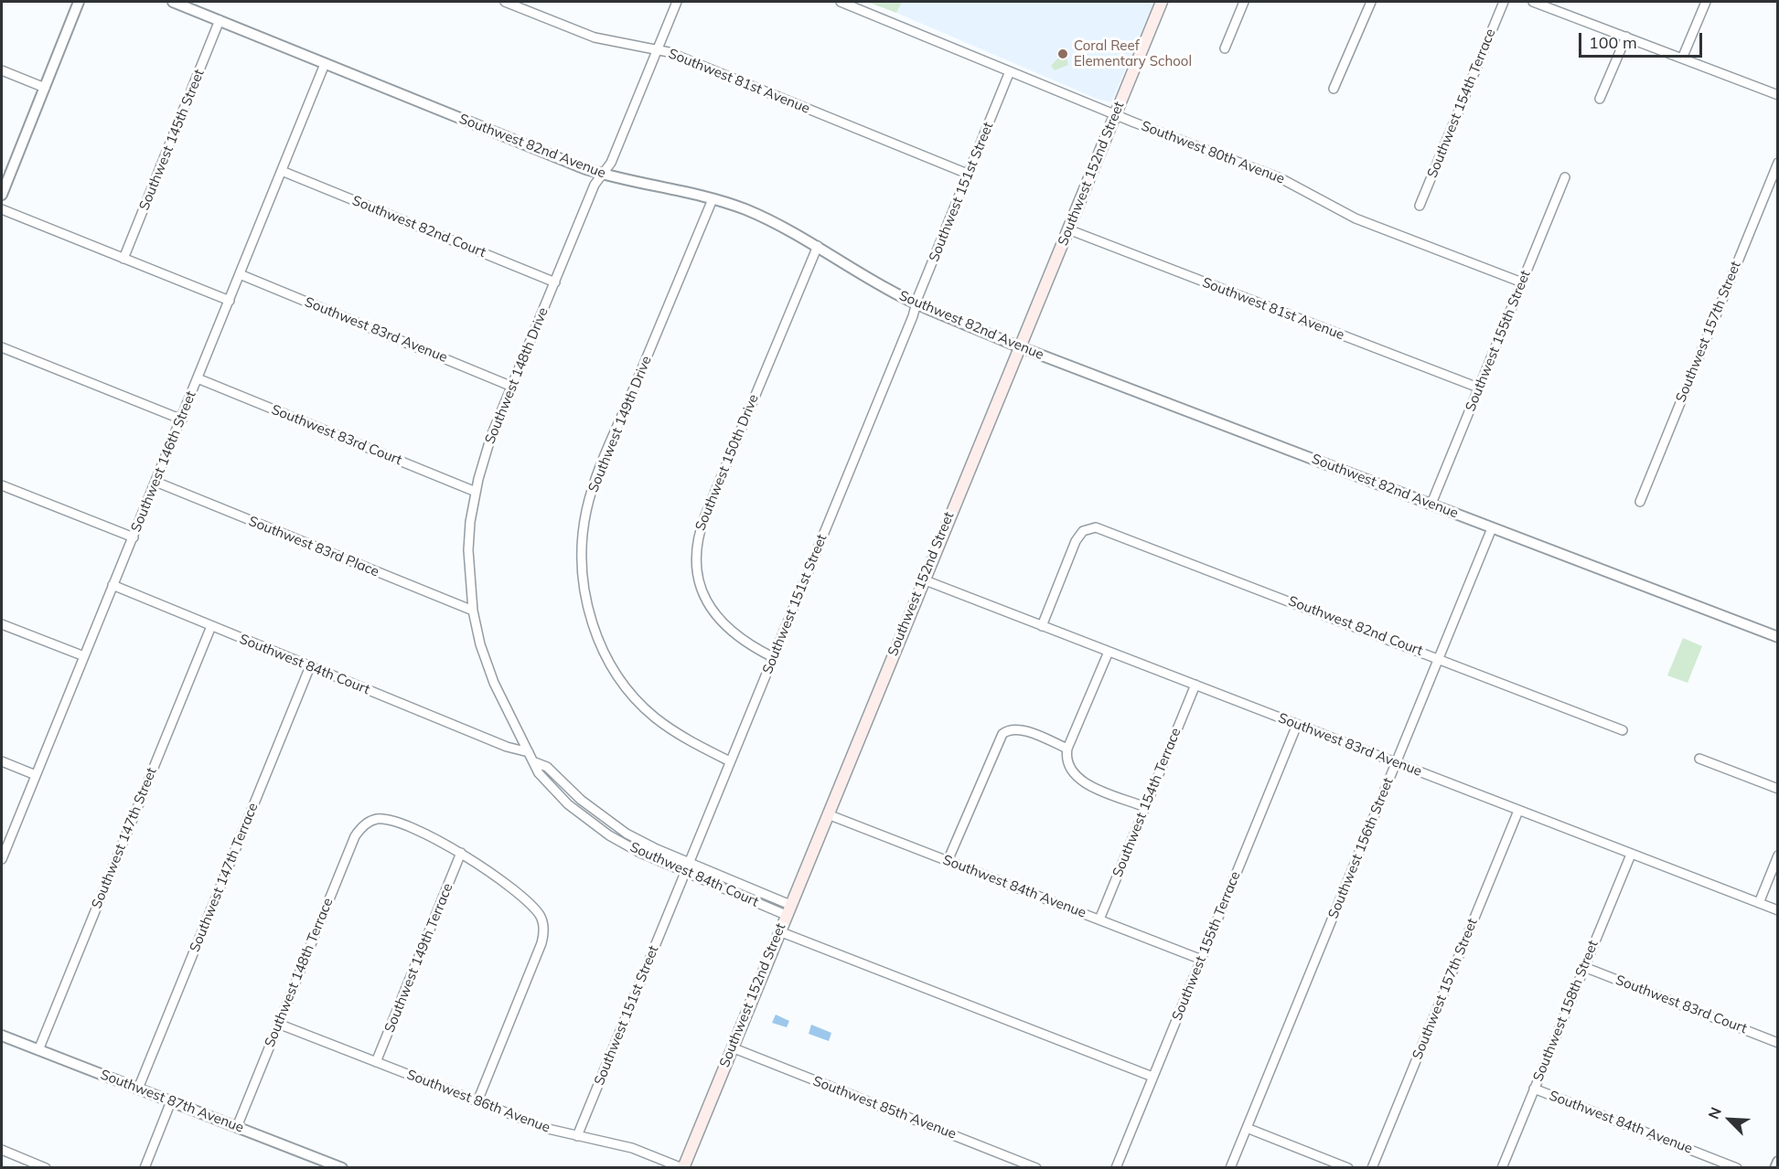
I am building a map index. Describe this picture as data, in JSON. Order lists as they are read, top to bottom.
{
  "streets": {
    "main road": ["Southwest 152nd Street"],
    "street": [
      "Southwest 81st Avenue",
      "Southwest 154th Terrace",
      "Southwest 145th Street",
      "Southwest 82nd Avenue",
      "Southwest 80th Avenue",
      "Southwest 151st Street",
      "Southwest 82nd Court",
      "Southwest 83rd Avenue",
      "Southwest 157th Street",
      "Southwest 155th Street",
      "Southwest 148th Drive",
      "Southwest 149th Drive",
      "Southwest 83rd Court",
      "Southwest 146th Street",
      "Southwest 150th Drive",
      "Southwest 83rd Place",
      "Southwest 84th Court",
      "Southwest 147th Street",
      "Southwest 156th Street",
      "Southwest 147th Terrace",
      "Southwest 84th Avenue",
      "Southwest 155th Terrace",
      "Southwest 149th Terrace",
      "Southwest 148th Terrace",
      "Southwest 158th Street",
      "Southwest 87th Avenue",
      "Southwest 86th Avenue",
      "Southwest 85th Avenue"
    ]
  },
  "crossings": [
    ["Southwest 81st Avenue", "Southwest 152nd Street"],
    ["Southwest 81st Avenue", "Southwest 151st Street"],
    ["Southwest 81st Avenue", "Southwest 155th Street"],
    ["Southwest 81st Avenue", "Southwest 148th Drive"],
    ["Southwest 154th Terrace", "Southwest 83rd Avenue"],
    ["Southwest 154th Terrace", "Southwest 84th Avenue"],
    ["Southwest 145th Street", "Southwest 82nd Avenue"],
    ["Southwest 82nd Avenue", "Southwest 152nd Street"],
    ["Southwest 82nd Avenue", "Southwest 151st Street"],
    ["Southwest 82nd Avenue", "Southwest 155th Street"],
    ["Southwest 82nd Avenue", "Southwest 148th Drive"],
    ["Southwest 82nd Avenue", "Southwest 149th Drive"],
    ["Southwest 82nd Avenue", "Southwest 146th Street"],
    ["Southwest 82nd Avenue", "Southwest 150th Drive"],
    ["Southwest 82nd Avenue", "Southwest 156th Street"],
    ["Southwest 80th Avenue", "Southwest 152nd Street"],
    ["Southwest 80th Avenue", "Southwest 151st Street"],
    ["Southwest 80th Avenue", "Southwest 155th Street"],
    ["Southwest 152nd Street", "Southwest 83rd Avenue"],
    ["Southwest 152nd Street", "Southwest 84th Court"],
    ["Southwest 152nd Street", "Southwest 84th Avenue"],
    ["Southwest 152nd Street", "Southwest 86th Avenue"],
    ["Southwest 152nd Street", "Southwest 85th Avenue"],
    ["Southwest 151st Street", "Southwest 149th Drive"],
    ["Southwest 151st Street", "Southwest 150th Drive"],
    ["Southwest 151st Street", "Southwest 84th Court"],
    ["Southwest 151st Street", "Southwest 86th Avenue"],
    ["Southwest 82nd Court", "Southwest 83rd Avenue"],
    ["Southwest 82nd Court", "Southwest 148th Drive"],
    ["Southwest 82nd Court", "Southwest 146th Street"],
    ["Southwest 82nd Court", "Southwest 156th Street"],
    ["Southwest 83rd Avenue", "Southwest 157th Street"],
    ["Southwest 83rd Avenue", "Southwest 148th Drive"],
    ["Southwest 83rd Avenue", "Southwest 146th Street"],
    ["Southwest 83rd Avenue", "Southwest 156th Street"],
    ["Southwest 83rd Avenue", "Southwest 155th Terrace"],
    ["Southwest 83rd Avenue", "Southwest 158th Street"],
    ["Southwest 148th Drive", "Southwest 83rd Court"],
    ["Southwest 148th Drive", "Southwest 83rd Place"],
    ["Southwest 148th Drive", "Southwest 84th Court"],
    ["Southwest 83rd Court", "Southwest 146th Street"],
    ["Southwest 83rd Court", "Southwest 158th Street"],
    ["Southwest 146th Street", "Southwest 83rd Place"],
    ["Southwest 146th Street", "Southwest 84th Court"],
    ["Southwest 84th Court", "Southwest 147th Street"],
    ["Southwest 84th Court", "Southwest 147th Terrace"],
    ["Southwest 147th Street", "Southwest 87th Avenue"],
    ["Southwest 147th Terrace", "Southwest 87th Avenue"],
    ["Southwest 84th Avenue", "Southwest 155th Terrace"],
    ["Southwest 84th Avenue", "Southwest 158th Street"],
    ["Southwest 149th Terrace", "Southwest 148th Terrace"],
    ["Southwest 149th Terrace", "Southwest 86th Avenue"],
    ["Southwest 148th Terrace", "Southwest 87th Avenue"],
    ["Southwest 148th Terrace", "Southwest 86th Avenue"]
  ],
  "places": ["Coral Reef Elementary School"],
  "scale_bar": "100 m",
  "north": "top left"
}
